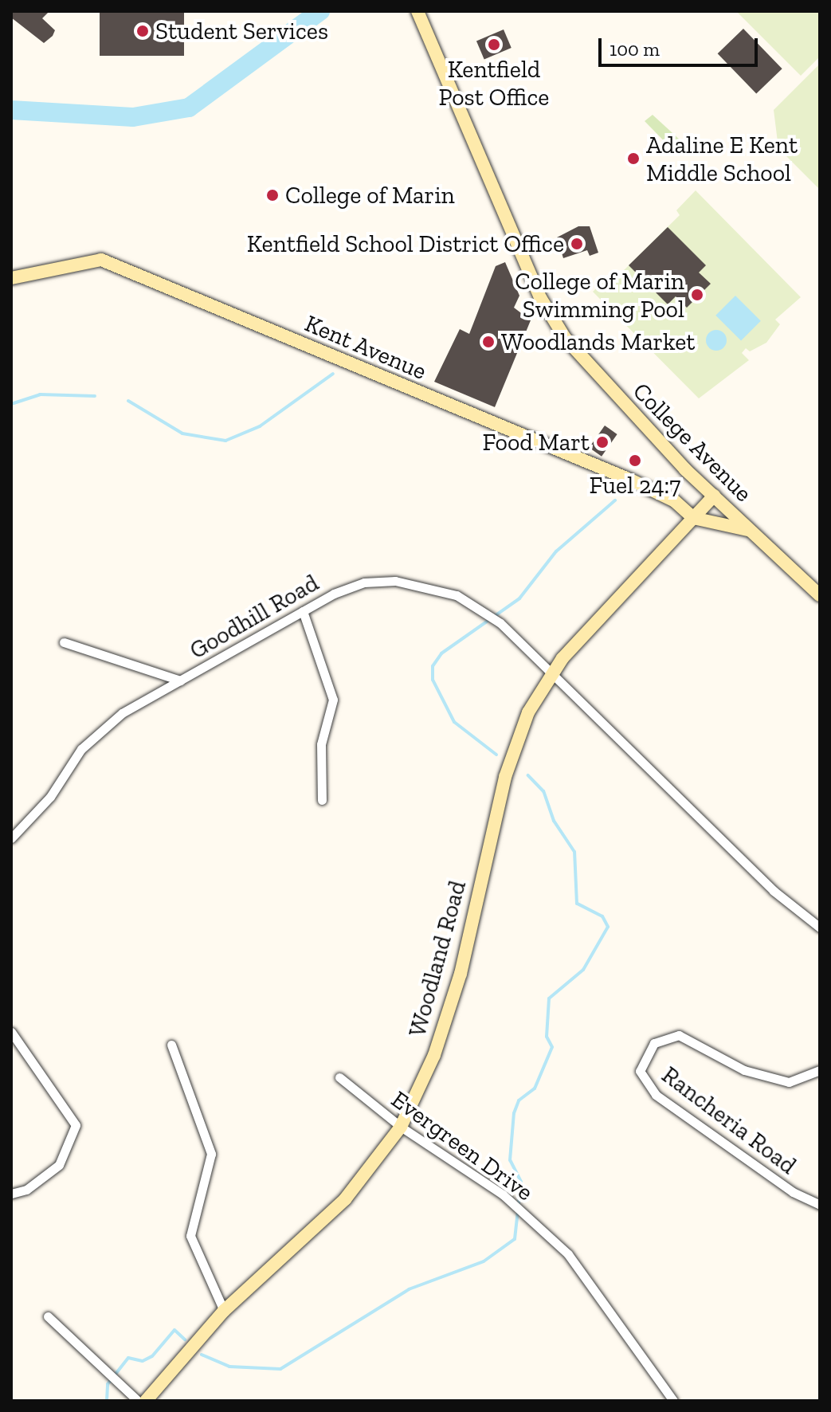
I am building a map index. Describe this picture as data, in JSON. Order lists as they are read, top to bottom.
{
  "streets": {
    "street": [
      "Kent Avenue",
      "College Avenue",
      "Goodhill Road",
      "Woodland Road",
      "Rancheria Road",
      "Evergreen Drive"
    ]
  },
  "crossings": [
    ["Kent Avenue", "Woodland Road"],
    ["College Avenue", "Woodland Road"],
    ["Goodhill Road", "Woodland Road"],
    ["Woodland Road", "Evergreen Drive"]
  ],
  "places": [
    "Student Services",
    "Kentfield Post Office",
    "Adaline E Kent Middle School",
    "College of Marin",
    "Kentfield School District Office",
    "College of Marin Swimming Pool",
    "Woodlands Market",
    "Food Mart",
    "Fuel 24:7"
  ],
  "scale_bar": "100 m"
}
